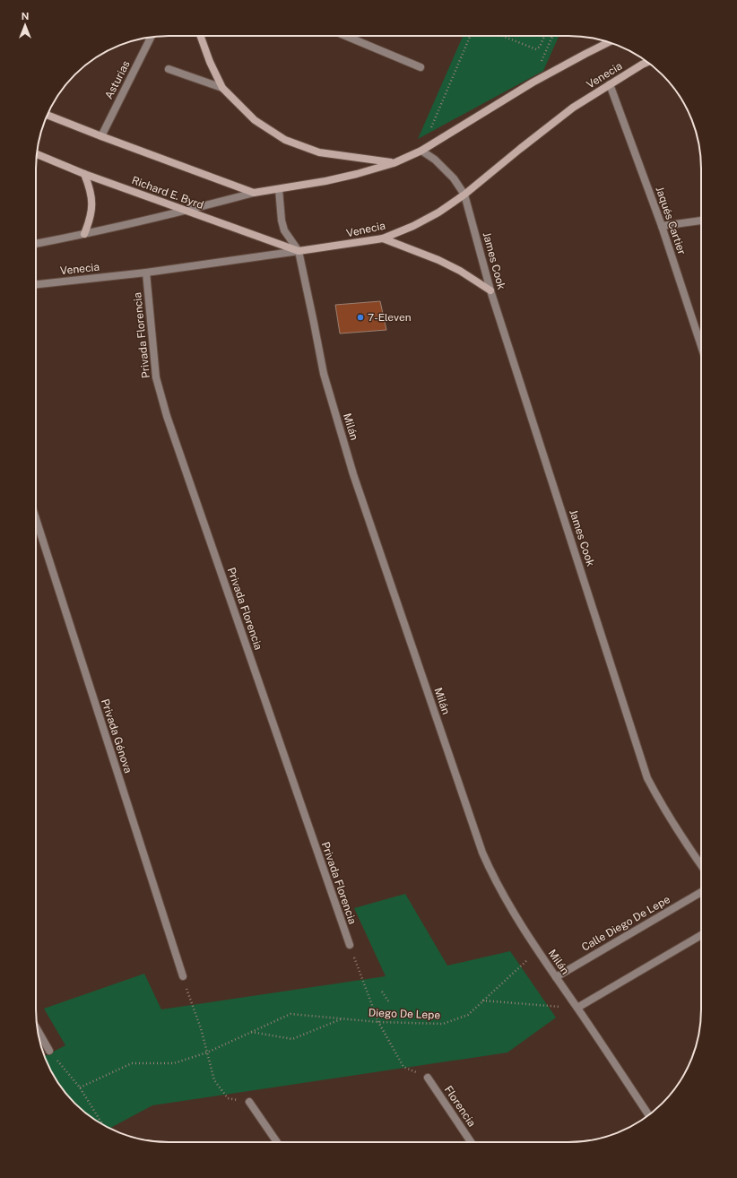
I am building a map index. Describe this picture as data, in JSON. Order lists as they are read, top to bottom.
{
  "streets": {
    "street": [
      "Venecia",
      "Asturias",
      "Richard E. Byrd",
      "Jaqués Cartier",
      "James Cook",
      "Privada Florencia",
      "Milán",
      "Privada Génova",
      "Calle Diego De Lepe",
      "Florencia"
    ],
    "path": ["Diego De Lepe"]
  },
  "crossings": [
    ["Venecia", "Richard E. Byrd"],
    ["Venecia", "Jaqués Cartier"],
    ["Venecia", "James Cook"],
    ["Venecia", "Privada Florencia"],
    ["Venecia", "Milán"],
    ["Richard E. Byrd", "Milán"],
    ["Milán", "Calle Diego De Lepe"],
    ["Milán", "Diego De Lepe"]
  ],
  "places": ["7-Eleven"],
  "north": "top"
}
